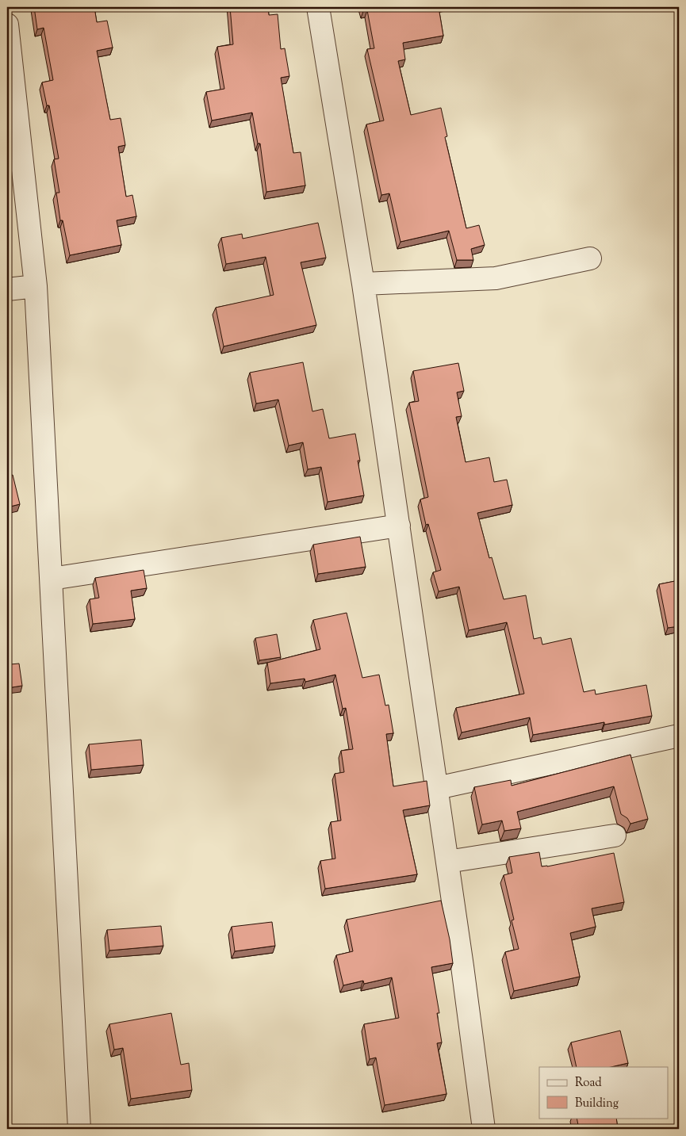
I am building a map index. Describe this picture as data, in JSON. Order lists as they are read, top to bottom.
{
  "legend": ["Road", "Building"]
}
